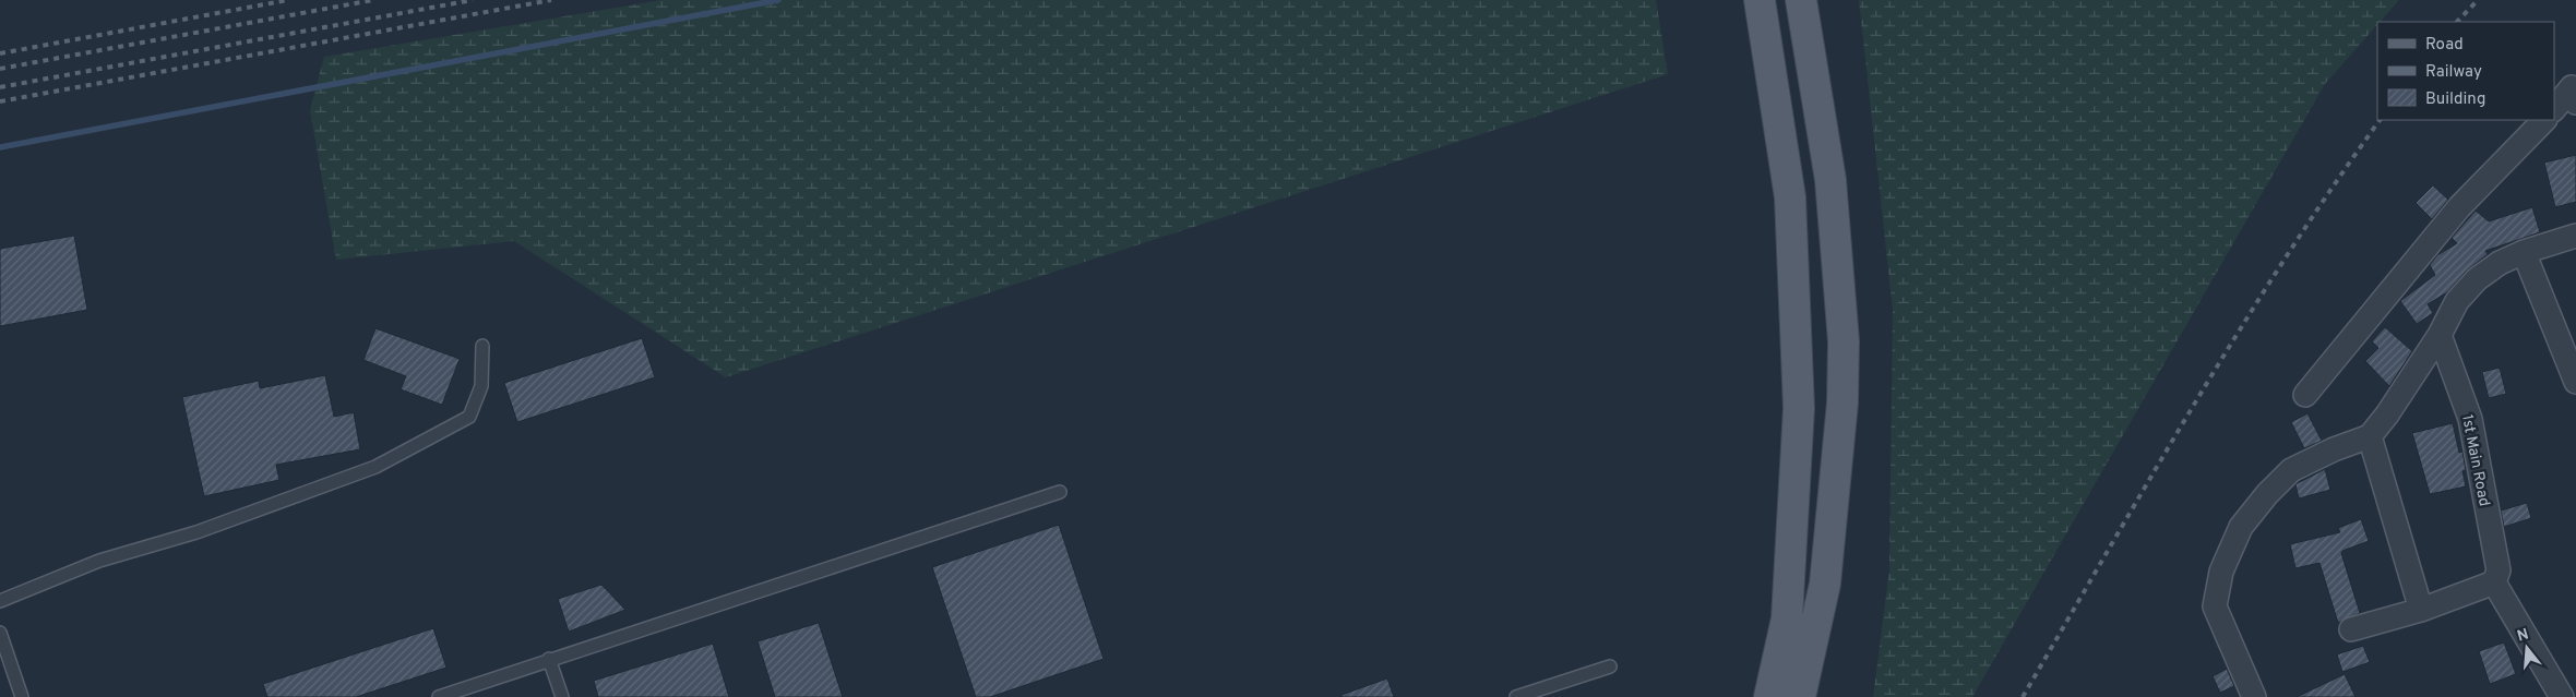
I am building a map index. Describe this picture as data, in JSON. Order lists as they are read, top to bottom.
{
  "streets": {
    "street": ["1st Main Road"]
  },
  "legend": ["Road", "Railway", "Building"],
  "north": "top"
}
